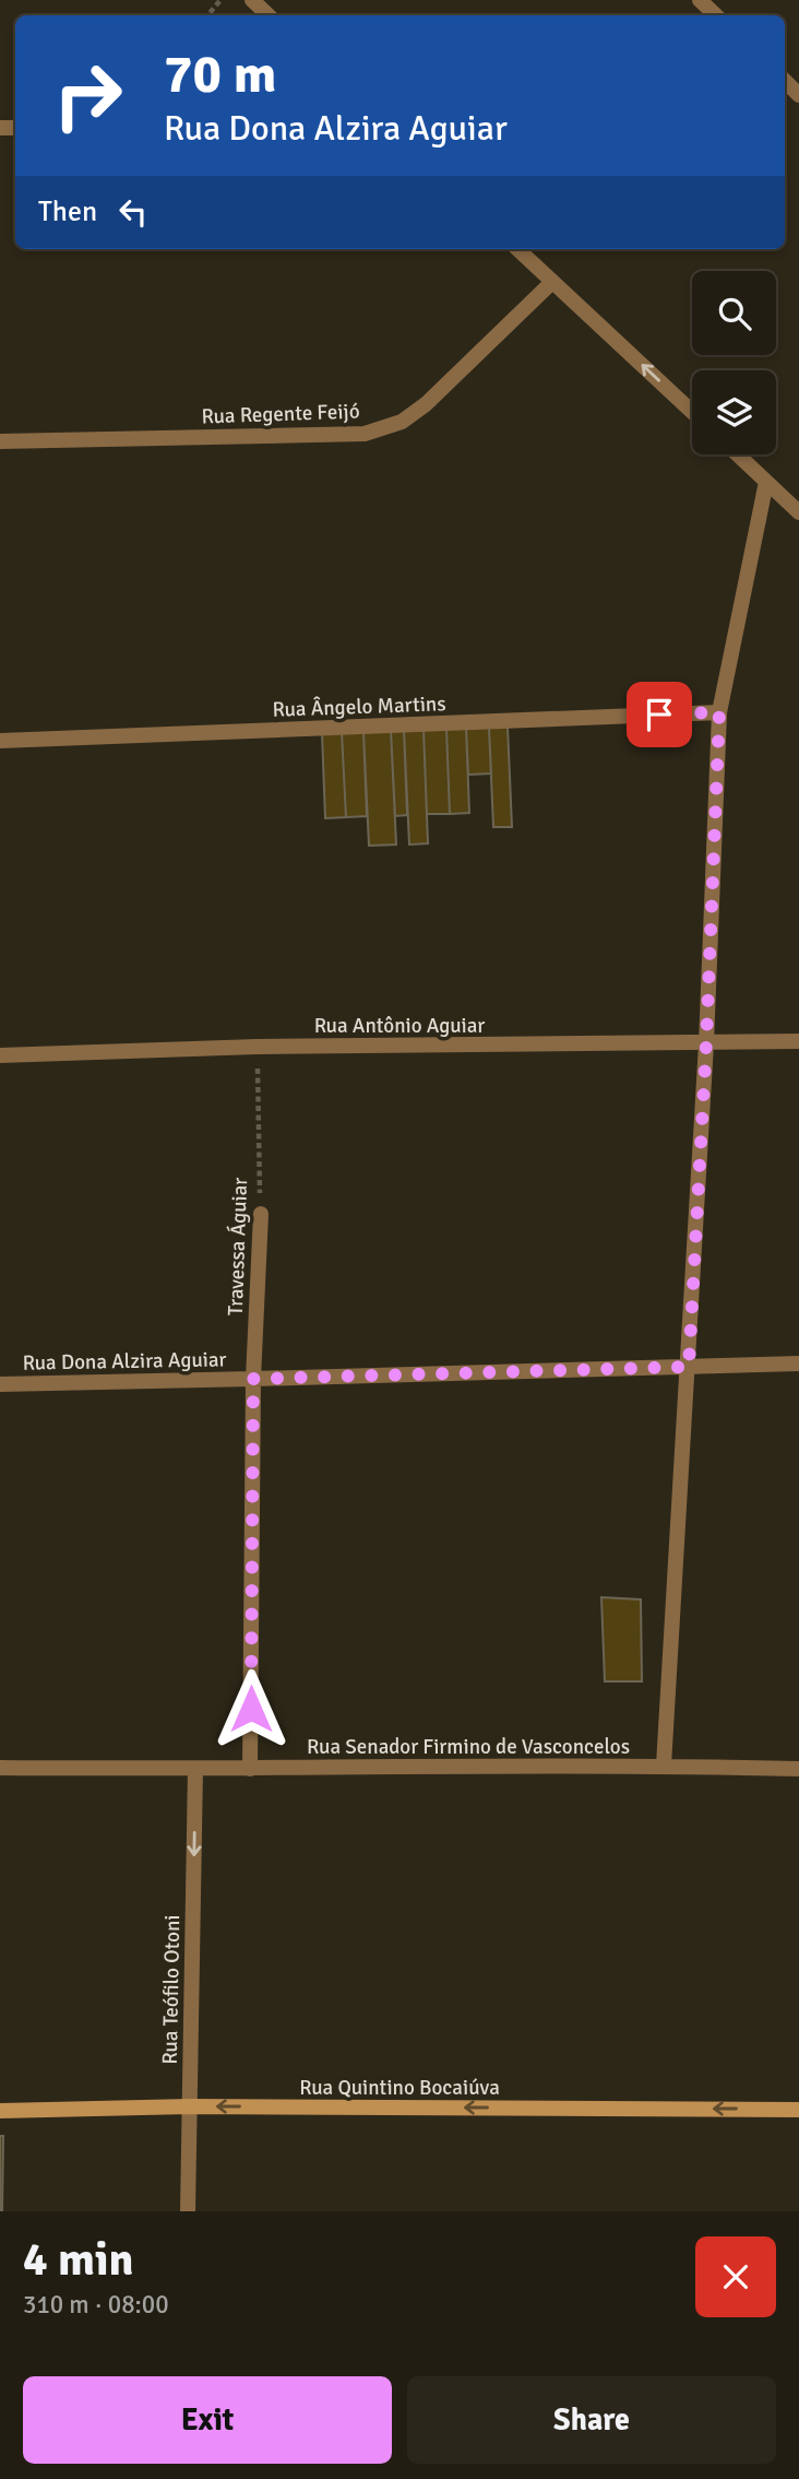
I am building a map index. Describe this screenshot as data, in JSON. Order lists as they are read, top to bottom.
{
  "streets": {
    "street": [
      "Rua Regente Feijó",
      "Rua Ângelo Martins",
      "Rua Antônio Aguiar",
      "Travessa Águiar",
      "Rua Dona Alzira Aguiar",
      "Rua Senador Firmino de Vasconcelos",
      "Rua Teófilo Otoni",
      "Rua Quintino Bocaiúva"
    ]
  },
  "crossings": [
    ["Rua Antônio Aguiar", "Travessa Águiar"],
    ["Travessa Águiar", "Rua Dona Alzira Aguiar"],
    ["Travessa Águiar", "Rua Senador Firmino de Vasconcelos"],
    ["Rua Senador Firmino de Vasconcelos", "Rua Teófilo Otoni"],
    ["Rua Teófilo Otoni", "Rua Quintino Bocaiúva"]
  ],
  "one_way": ["Rua Teófilo Otoni", "Rua Quintino Bocaiúva"],
  "page": {
    "turn": ["70 m", "Rua Dona Alzira Aguiar"],
    "then": "Then",
    "heading": ["4 min", "310 m · 08:00"],
    "buttons": ["Exit", "Share"]
  }
}
